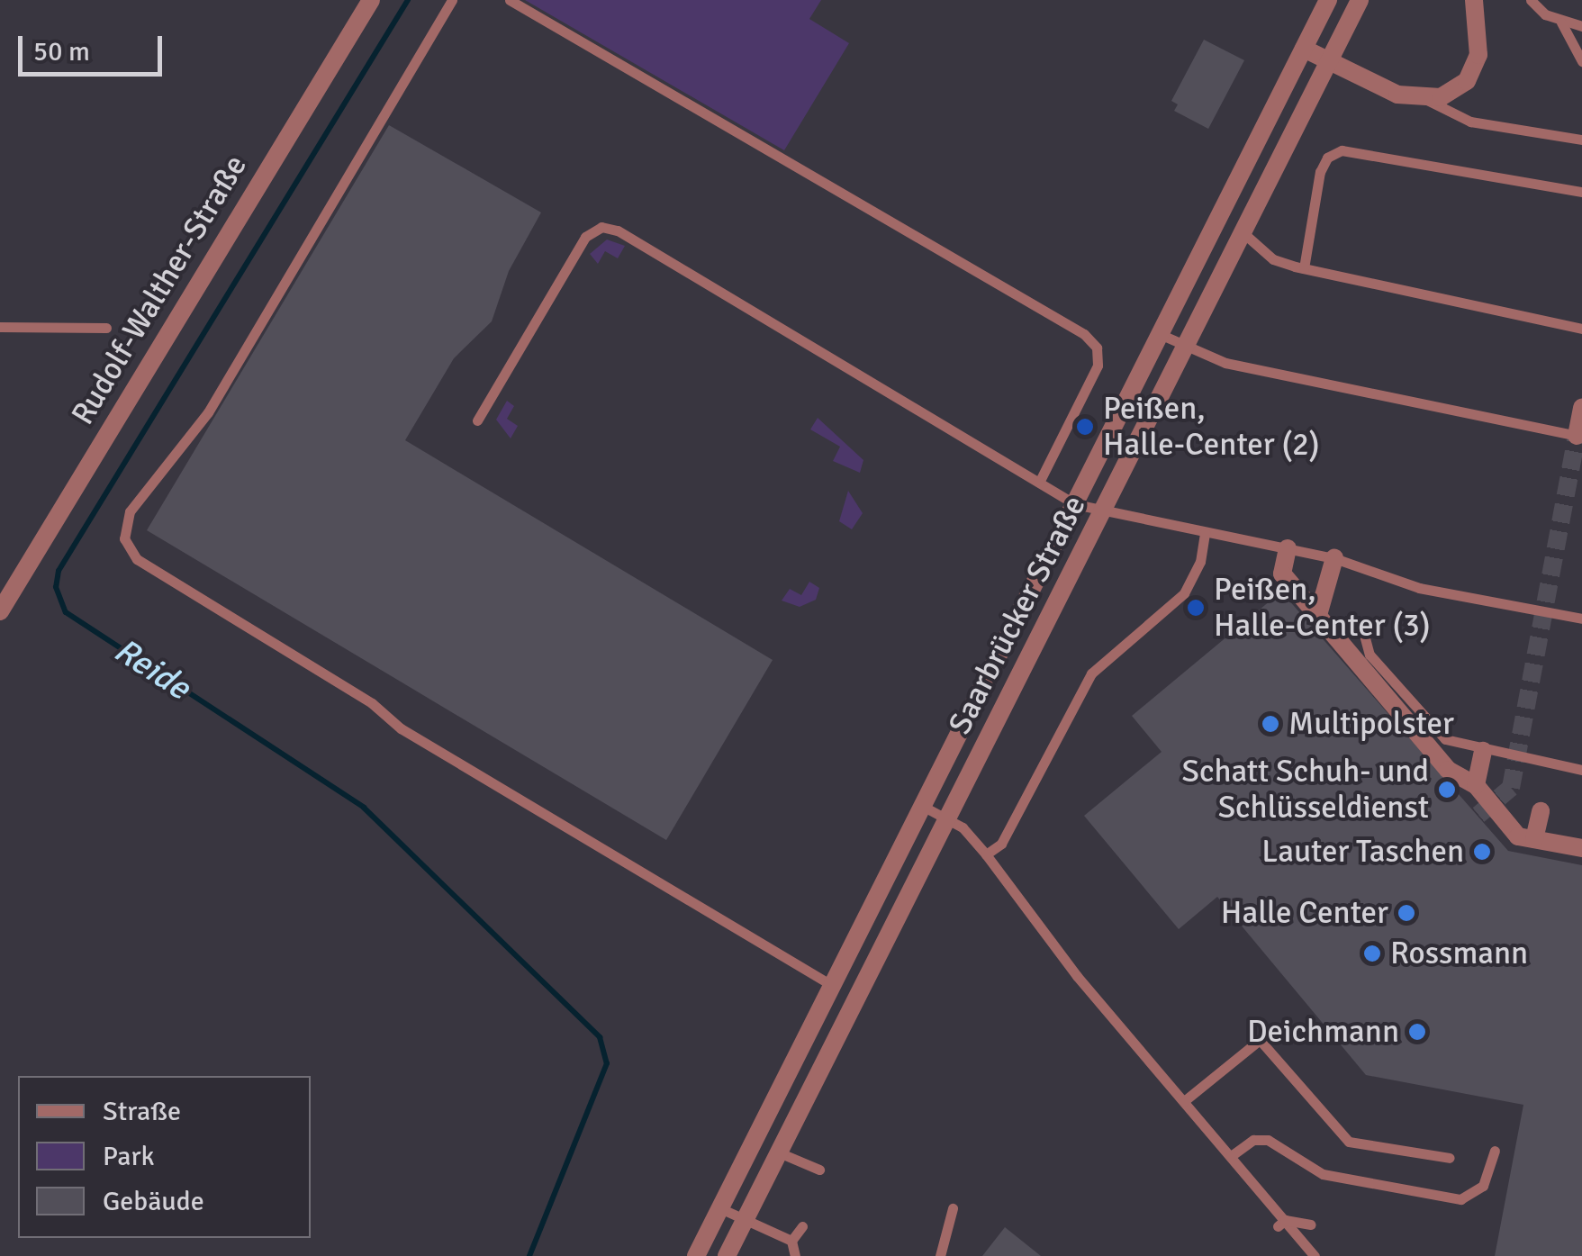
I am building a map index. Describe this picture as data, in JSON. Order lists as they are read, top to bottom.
{
  "streets": {
    "street": ["Rudolf-Walther-Straße", "Saarbrücker Straße"]
  },
  "water": ["Reide"],
  "places": [
    "Peißen, Halle-Center (2)",
    "Peißen, Halle-Center (3)",
    "Multipolster",
    "Schatt Schuh- und Schlüsseldienst",
    "Lauter Taschen",
    "Halle Center",
    "Rossmann",
    "Deichmann"
  ],
  "legend": ["Straße", "Park", "Gebäude"],
  "scale_bar": "50 m"
}
